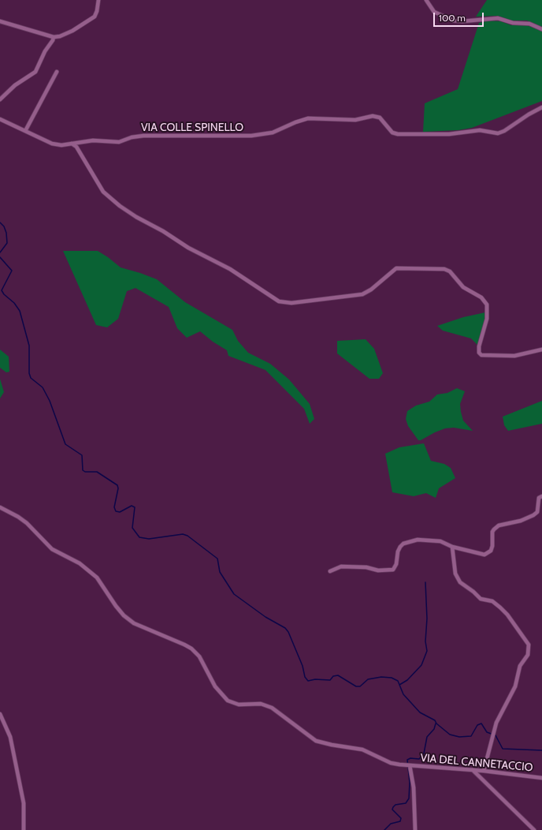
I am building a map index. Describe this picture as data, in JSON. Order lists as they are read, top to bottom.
{
  "streets": {
    "street": ["VIA COLLE SPINELLO", "VIA DEL CANNETACCIO"]
  },
  "scale_bar": "100 m"
}
